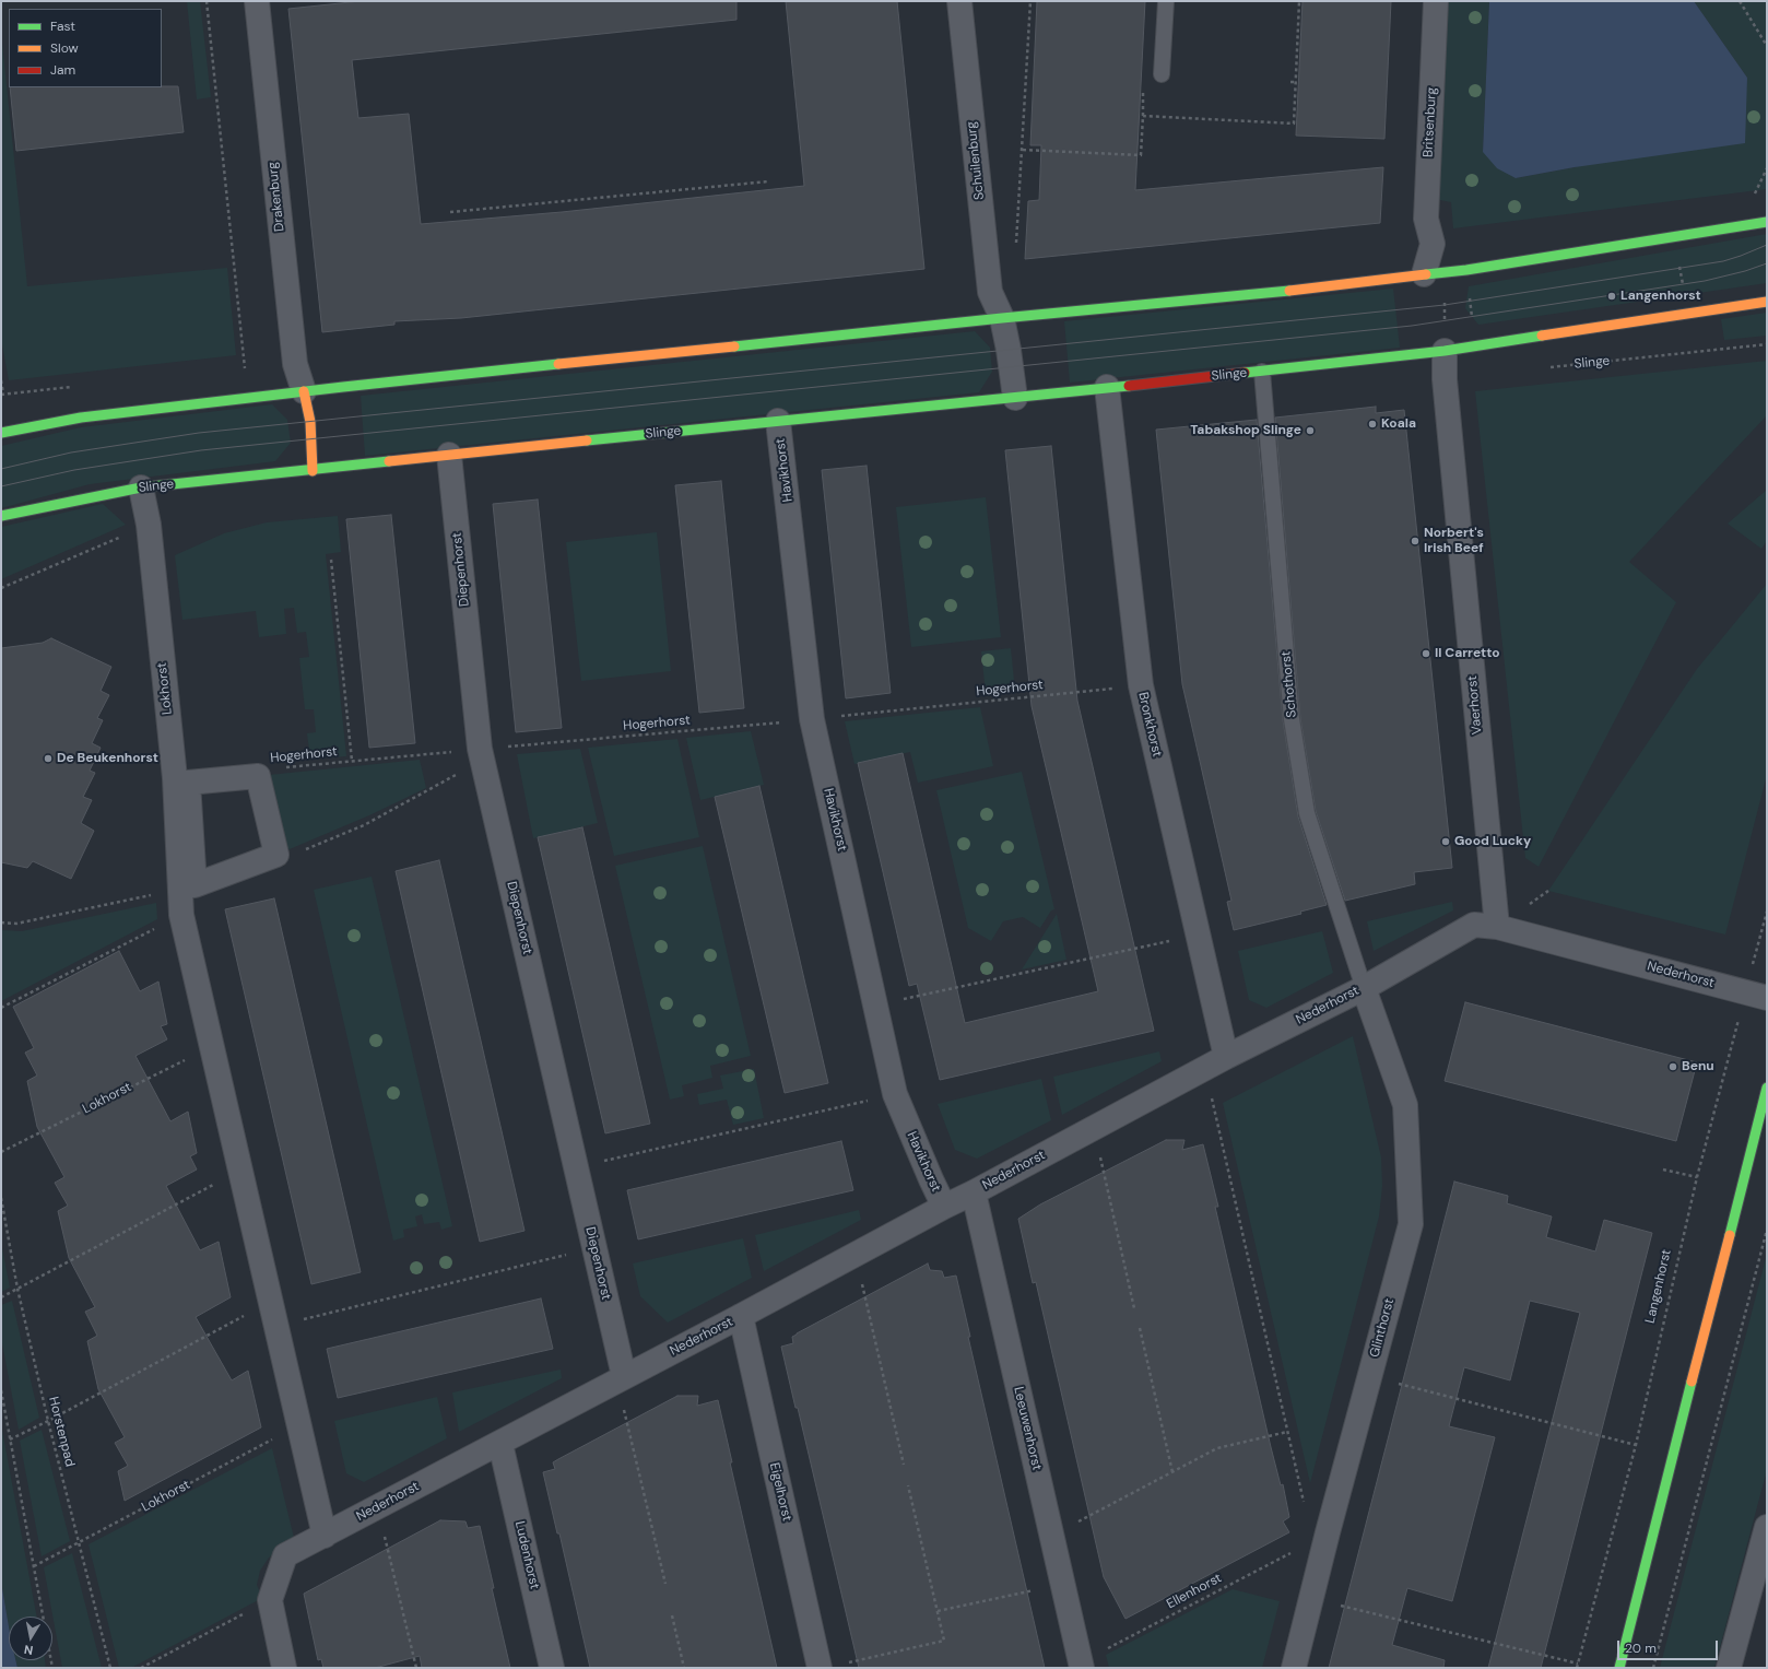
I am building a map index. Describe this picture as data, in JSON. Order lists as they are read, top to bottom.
{
  "streets": {
    "main road": ["Slinge"],
    "street": [
      "Britsenburg",
      "Schuilenburg",
      "Drakenburg",
      "Havikhorst",
      "Diepenhorst",
      "Lokhorst",
      "Vaerhorst",
      "Bronkhorst",
      "Nederhorst",
      "Glinthorst",
      "Leeuwenhorst",
      "Eigelhorst",
      "Ludenhorst"
    ],
    "lane": ["Schothorst"],
    "path": [
      "Hogerhorst",
      "Langenhorst",
      "Horstenpad",
      "Ellenhorst"
    ]
  },
  "crossings": [
    ["Slinge", "Havikhorst"],
    ["Slinge", "Diepenhorst"],
    ["Slinge", "Schothorst"],
    ["Slinge", "Lokhorst"],
    ["Slinge", "Vaerhorst"],
    ["Slinge", "Bronkhorst"],
    ["Havikhorst", "Hogerhorst"],
    ["Havikhorst", "Nederhorst"],
    ["Diepenhorst", "Hogerhorst"],
    ["Diepenhorst", "Nederhorst"],
    ["Schothorst", "Nederhorst"],
    ["Schothorst", "Glinthorst"],
    ["Lokhorst", "Nederhorst"],
    ["Lokhorst", "Horstenpad"],
    ["Hogerhorst", "Bronkhorst"],
    ["Vaerhorst", "Nederhorst"],
    ["Bronkhorst", "Nederhorst"],
    ["Nederhorst", "Langenhorst"],
    ["Nederhorst", "Glinthorst"],
    ["Nederhorst", "Leeuwenhorst"],
    ["Nederhorst", "Eigelhorst"],
    ["Nederhorst", "Ludenhorst"],
    ["Glinthorst", "Ellenhorst"],
    ["Leeuwenhorst", "Ellenhorst"]
  ],
  "places": [
    "Langenhorst",
    "Koala",
    "Tabakshop Slinge",
    "Norbert's Irish Beef",
    "Il Carretto",
    "De Beukenhorst",
    "Good Lucky",
    "Benu"
  ],
  "legend": ["Fast", "Slow", "Jam"],
  "scale_bar": "20 m",
  "north": "bottom"
}
